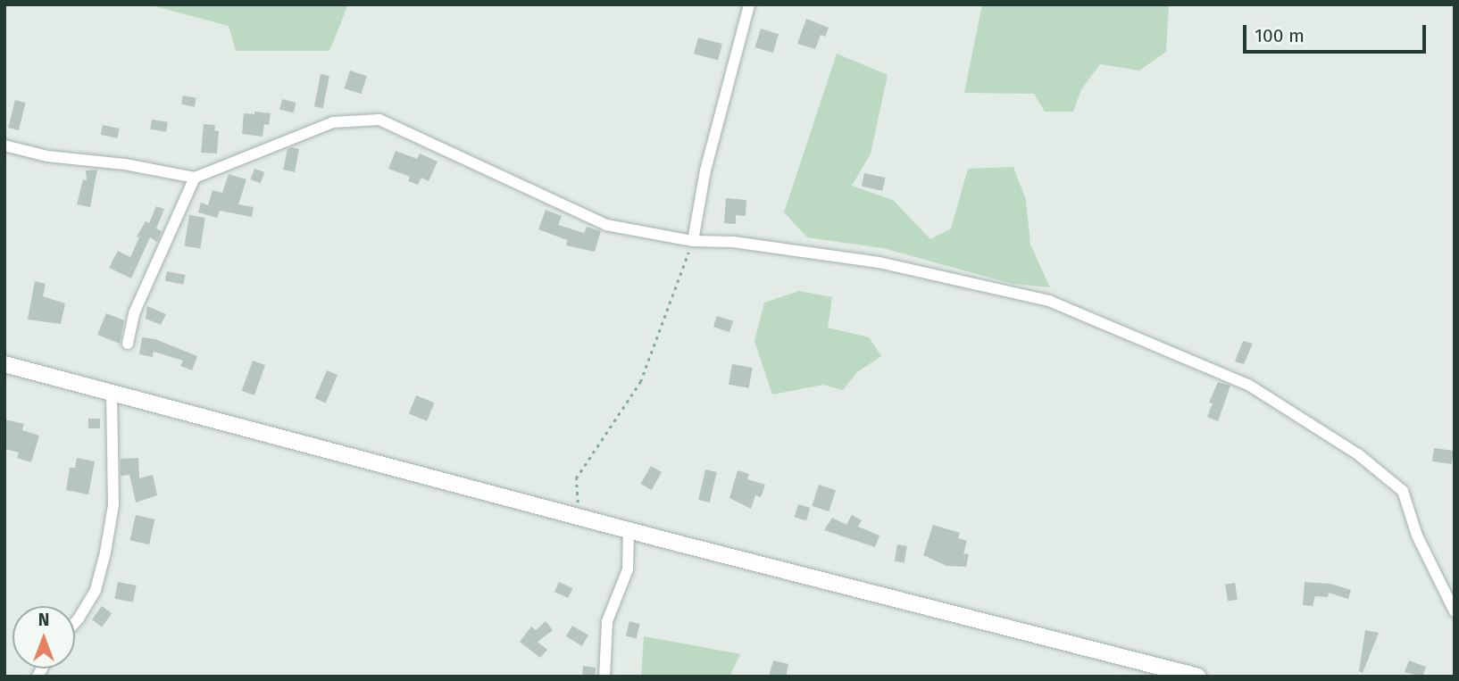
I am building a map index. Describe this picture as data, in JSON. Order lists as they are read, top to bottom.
{
  "scale_bar": "100 m",
  "north": "top"
}
